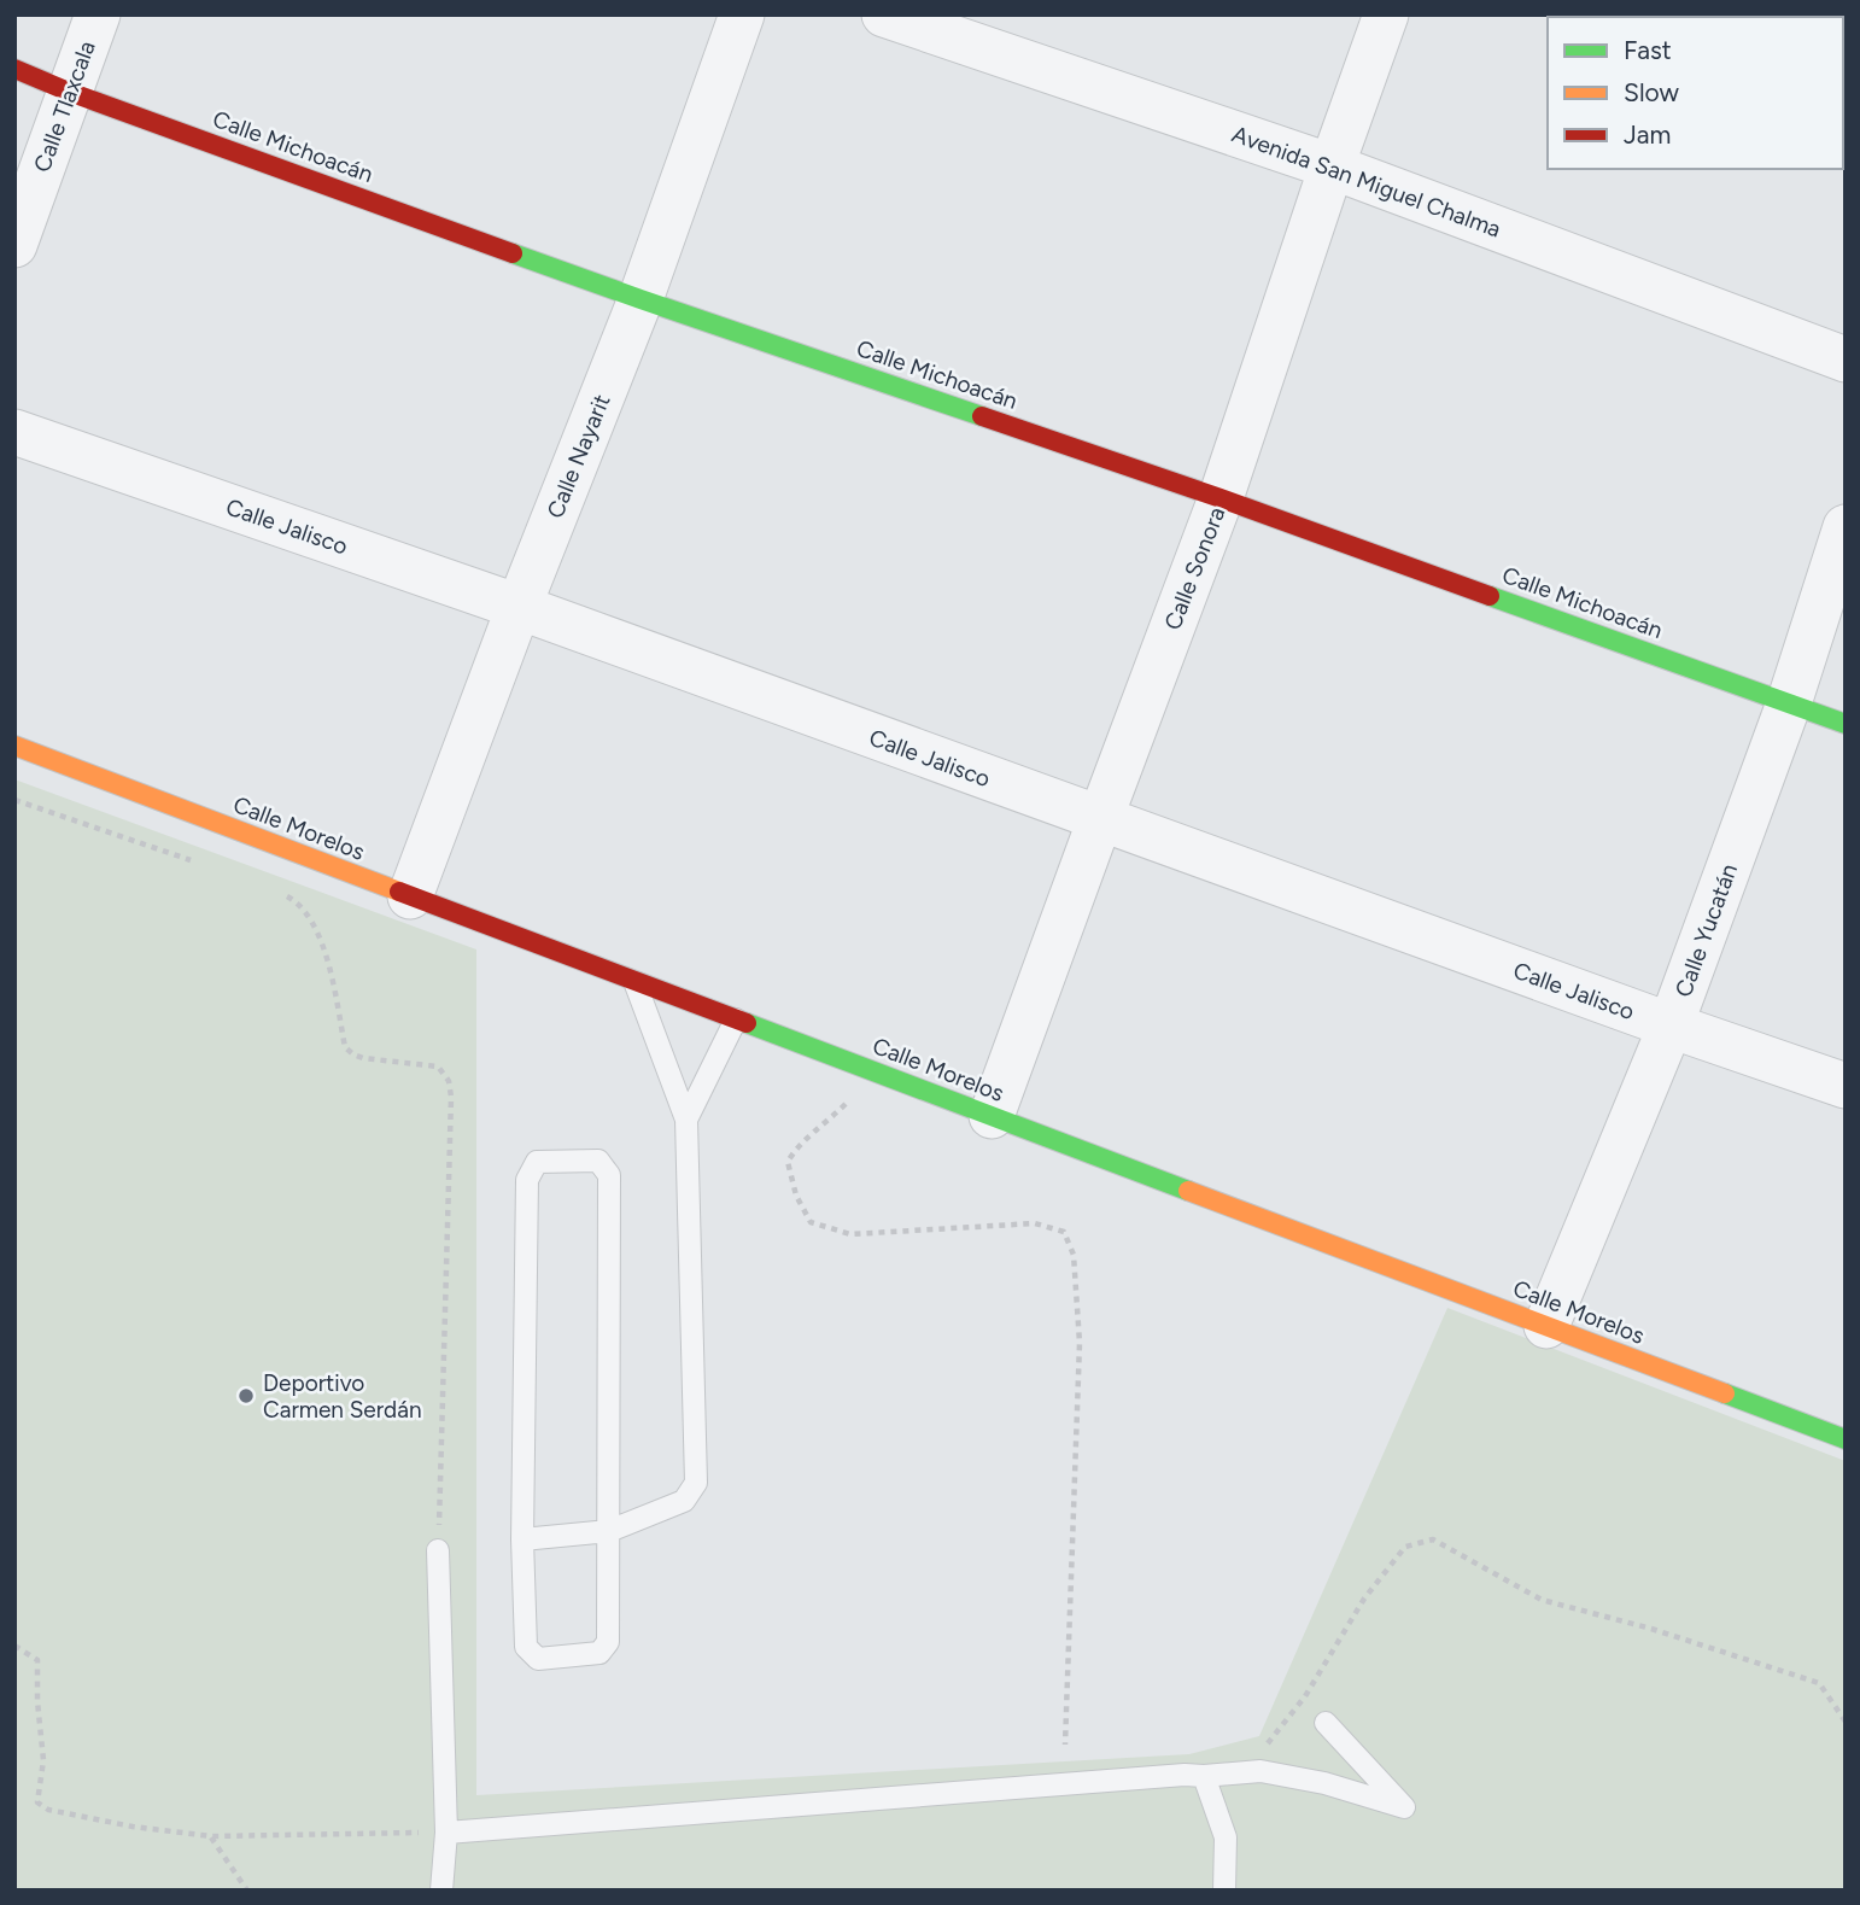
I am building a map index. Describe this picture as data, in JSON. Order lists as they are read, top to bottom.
{
  "streets": {
    "street": [
      "Calle Tlaxcala",
      "Calle Michoacán",
      "Avenida San Miguel Chalma",
      "Calle Nayarit",
      "Calle Jalisco",
      "Calle Sonora",
      "Calle Morelos",
      "Calle Yucatán"
    ]
  },
  "crossings": [
    ["Calle Tlaxcala", "Calle Michoacán"],
    ["Calle Michoacán", "Calle Nayarit"],
    ["Calle Michoacán", "Calle Sonora"],
    ["Calle Michoacán", "Calle Yucatán"],
    ["Avenida San Miguel Chalma", "Calle Sonora"],
    ["Calle Nayarit", "Calle Jalisco"],
    ["Calle Nayarit", "Calle Morelos"],
    ["Calle Jalisco", "Calle Sonora"],
    ["Calle Jalisco", "Calle Yucatán"],
    ["Calle Sonora", "Calle Morelos"],
    ["Calle Morelos", "Calle Yucatán"]
  ],
  "places": ["Deportivo Carmen Serdán"],
  "legend": ["Fast", "Slow", "Jam"]
}
